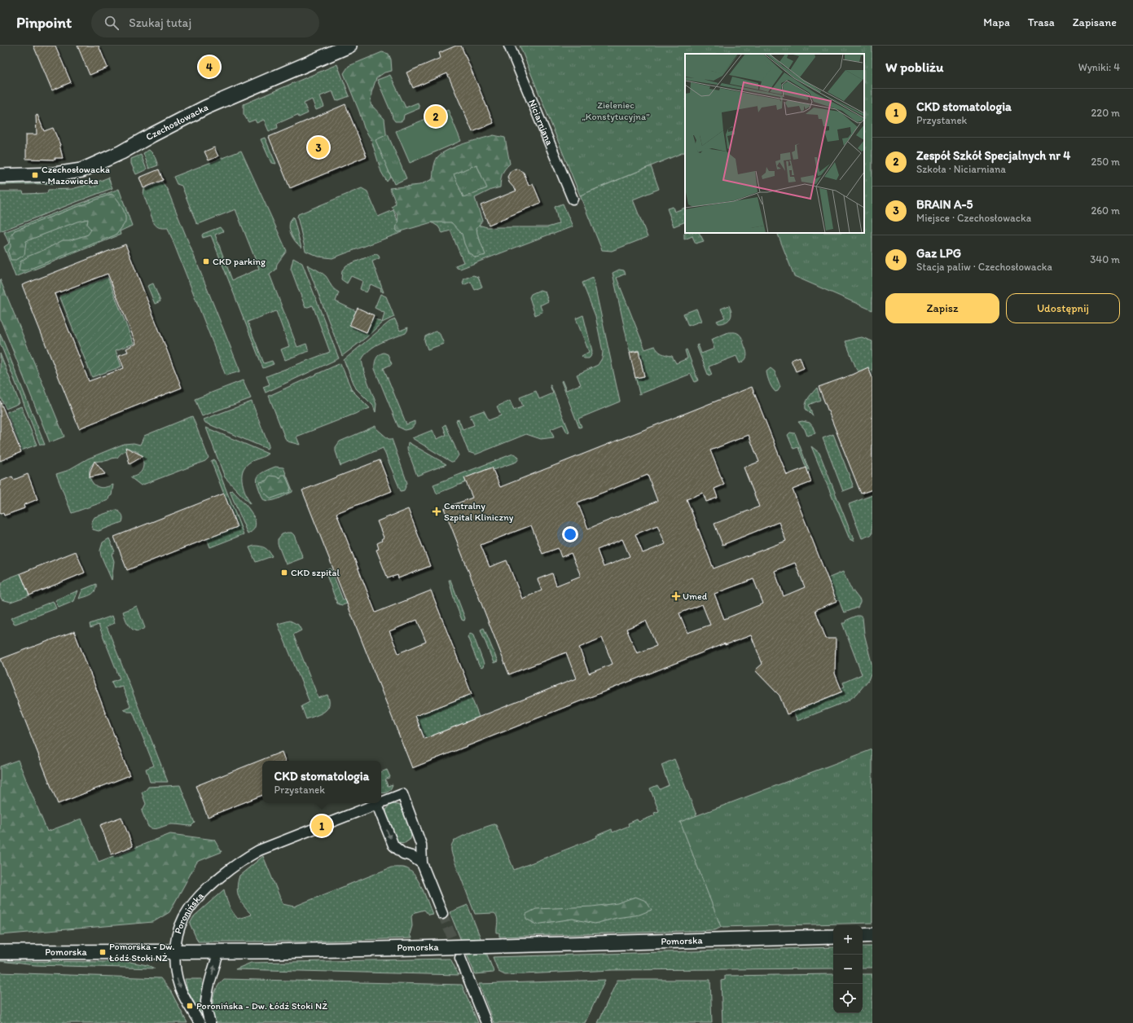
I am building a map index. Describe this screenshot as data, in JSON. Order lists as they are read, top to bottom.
{
  "streets": {
    "street": [
      "Czechosłowacka",
      "Niciarniana",
      "Poronińska",
      "Pomorska"
    ]
  },
  "crossings": [
    ["Poronińska", "Pomorska"]
  ],
  "parks": ["Zieleniec „Konstytucyjna”"],
  "places": {
    "transit": [
      "Czechosłowacka - Mazowiecka",
      "CKD parking",
      "CKD szpital",
      "Pomorska - Dw. Łódź Stoki NŻ",
      "Poronińska - Dw. Łódź Stoki NŻ"
    ],
    "health": ["Centralny Szpital Kliniczny", "Umed"]
  },
  "page": {
    "header": "Pinpoint",
    "search": "Szukaj tutaj",
    "nav": ["Mapa", "Trasa", "Zapisane"],
    "heading": ["W pobliżu", "Wyniki: 4"],
    "pins": [
      "4",
      "2",
      "3",
      "1"
    ],
    "list": [
      {
        "mark": "1",
        "name": "CKD stomatologia",
        "note": "Przystanek",
        "value": "220 m"
      },
      {
        "mark": "2",
        "name": "Zespół Szkół Specjalnych nr 4",
        "note": "Szkoła · Niciarniana",
        "value": "250 m"
      },
      {
        "mark": "3",
        "name": "BRAIN A-5",
        "note": "Miejsce · Czechosłowacka",
        "value": "260 m"
      },
      {
        "mark": "4",
        "name": "Gaz LPG",
        "note": "Stacja paliw · Czechosłowacka",
        "value": "340 m"
      }
    ],
    "buttons": ["Zapisz", "Udostępnij"],
    "popup": ["CKD stomatologia", "Przystanek"],
    "map_buttons": ["+", "−"]
  }
}
